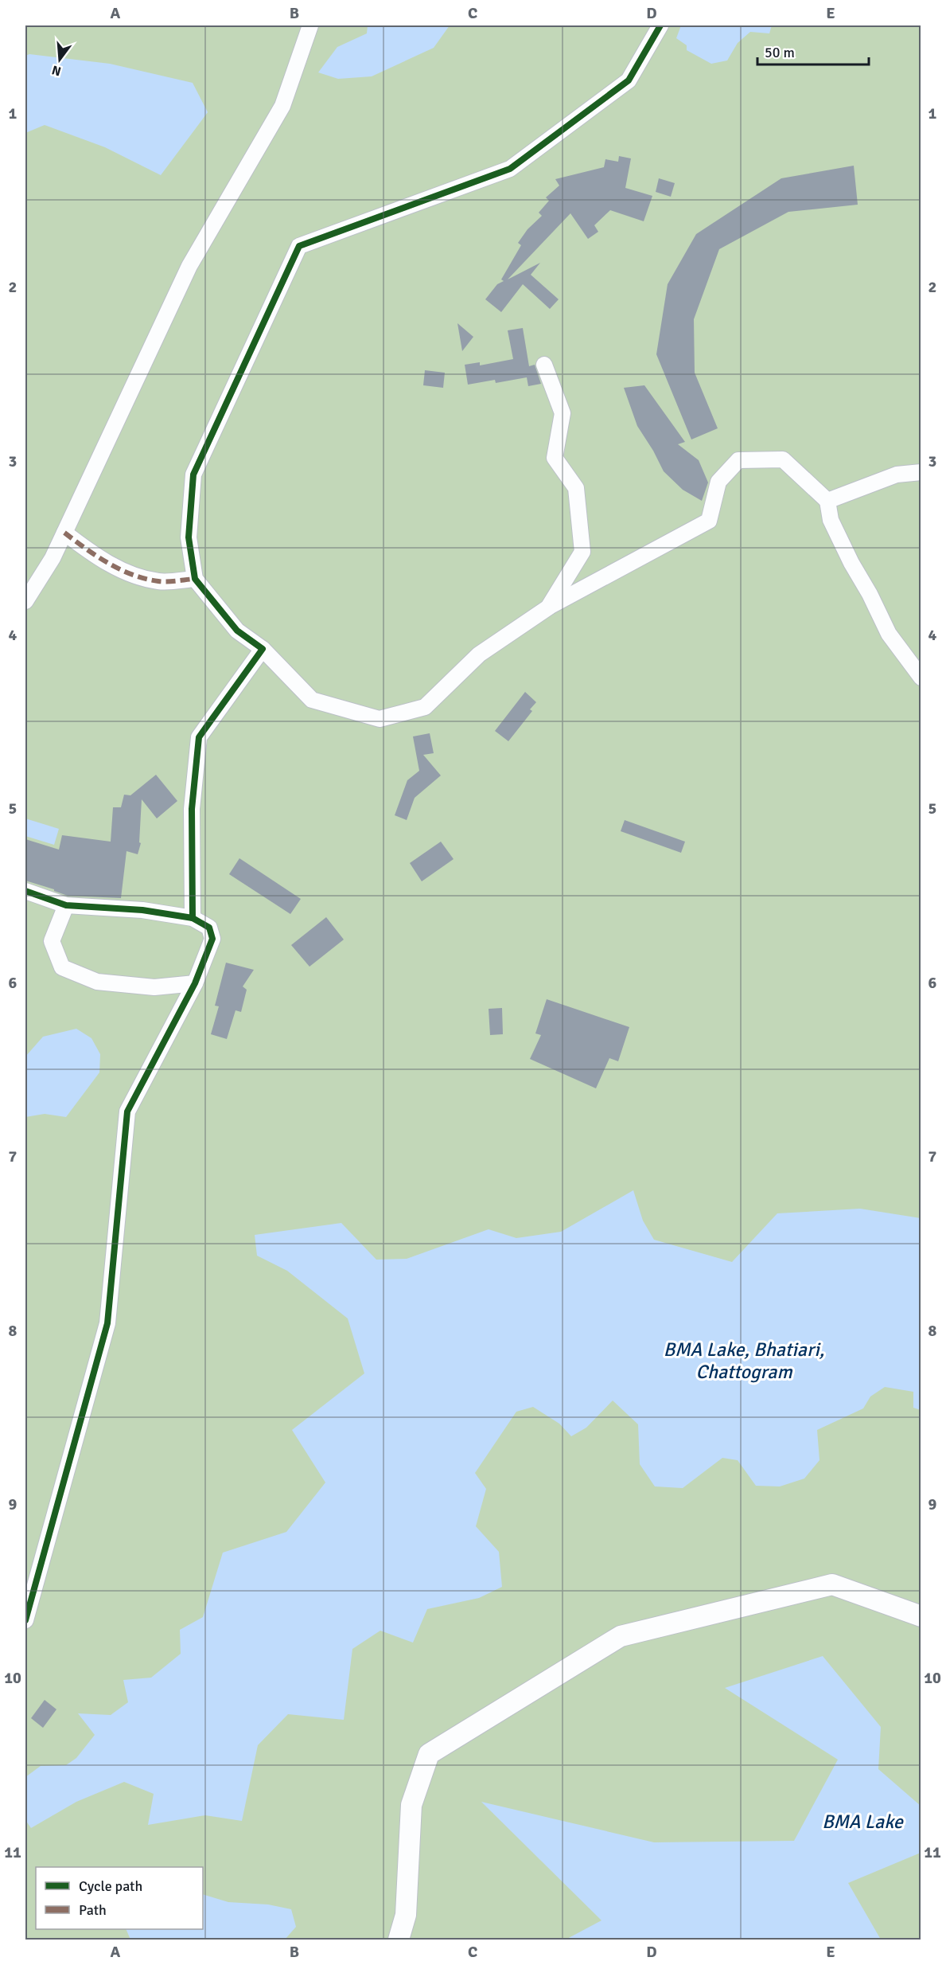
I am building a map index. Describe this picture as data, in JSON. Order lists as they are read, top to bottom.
{
  "water": ["BMA Lake, Bhatiari, Chattogram", "BMA Lake"],
  "legend": ["Cycle path", "Path"],
  "scale_bar": "50 m",
  "north": "bottom",
  "grid": {
    "columns": [
      "A",
      "B",
      "C",
      "D",
      "E"
    ],
    "rows": [
      "1",
      "2",
      "3",
      "4",
      "5",
      "6",
      "7",
      "8",
      "9",
      "10",
      "11"
    ]
  }
}
